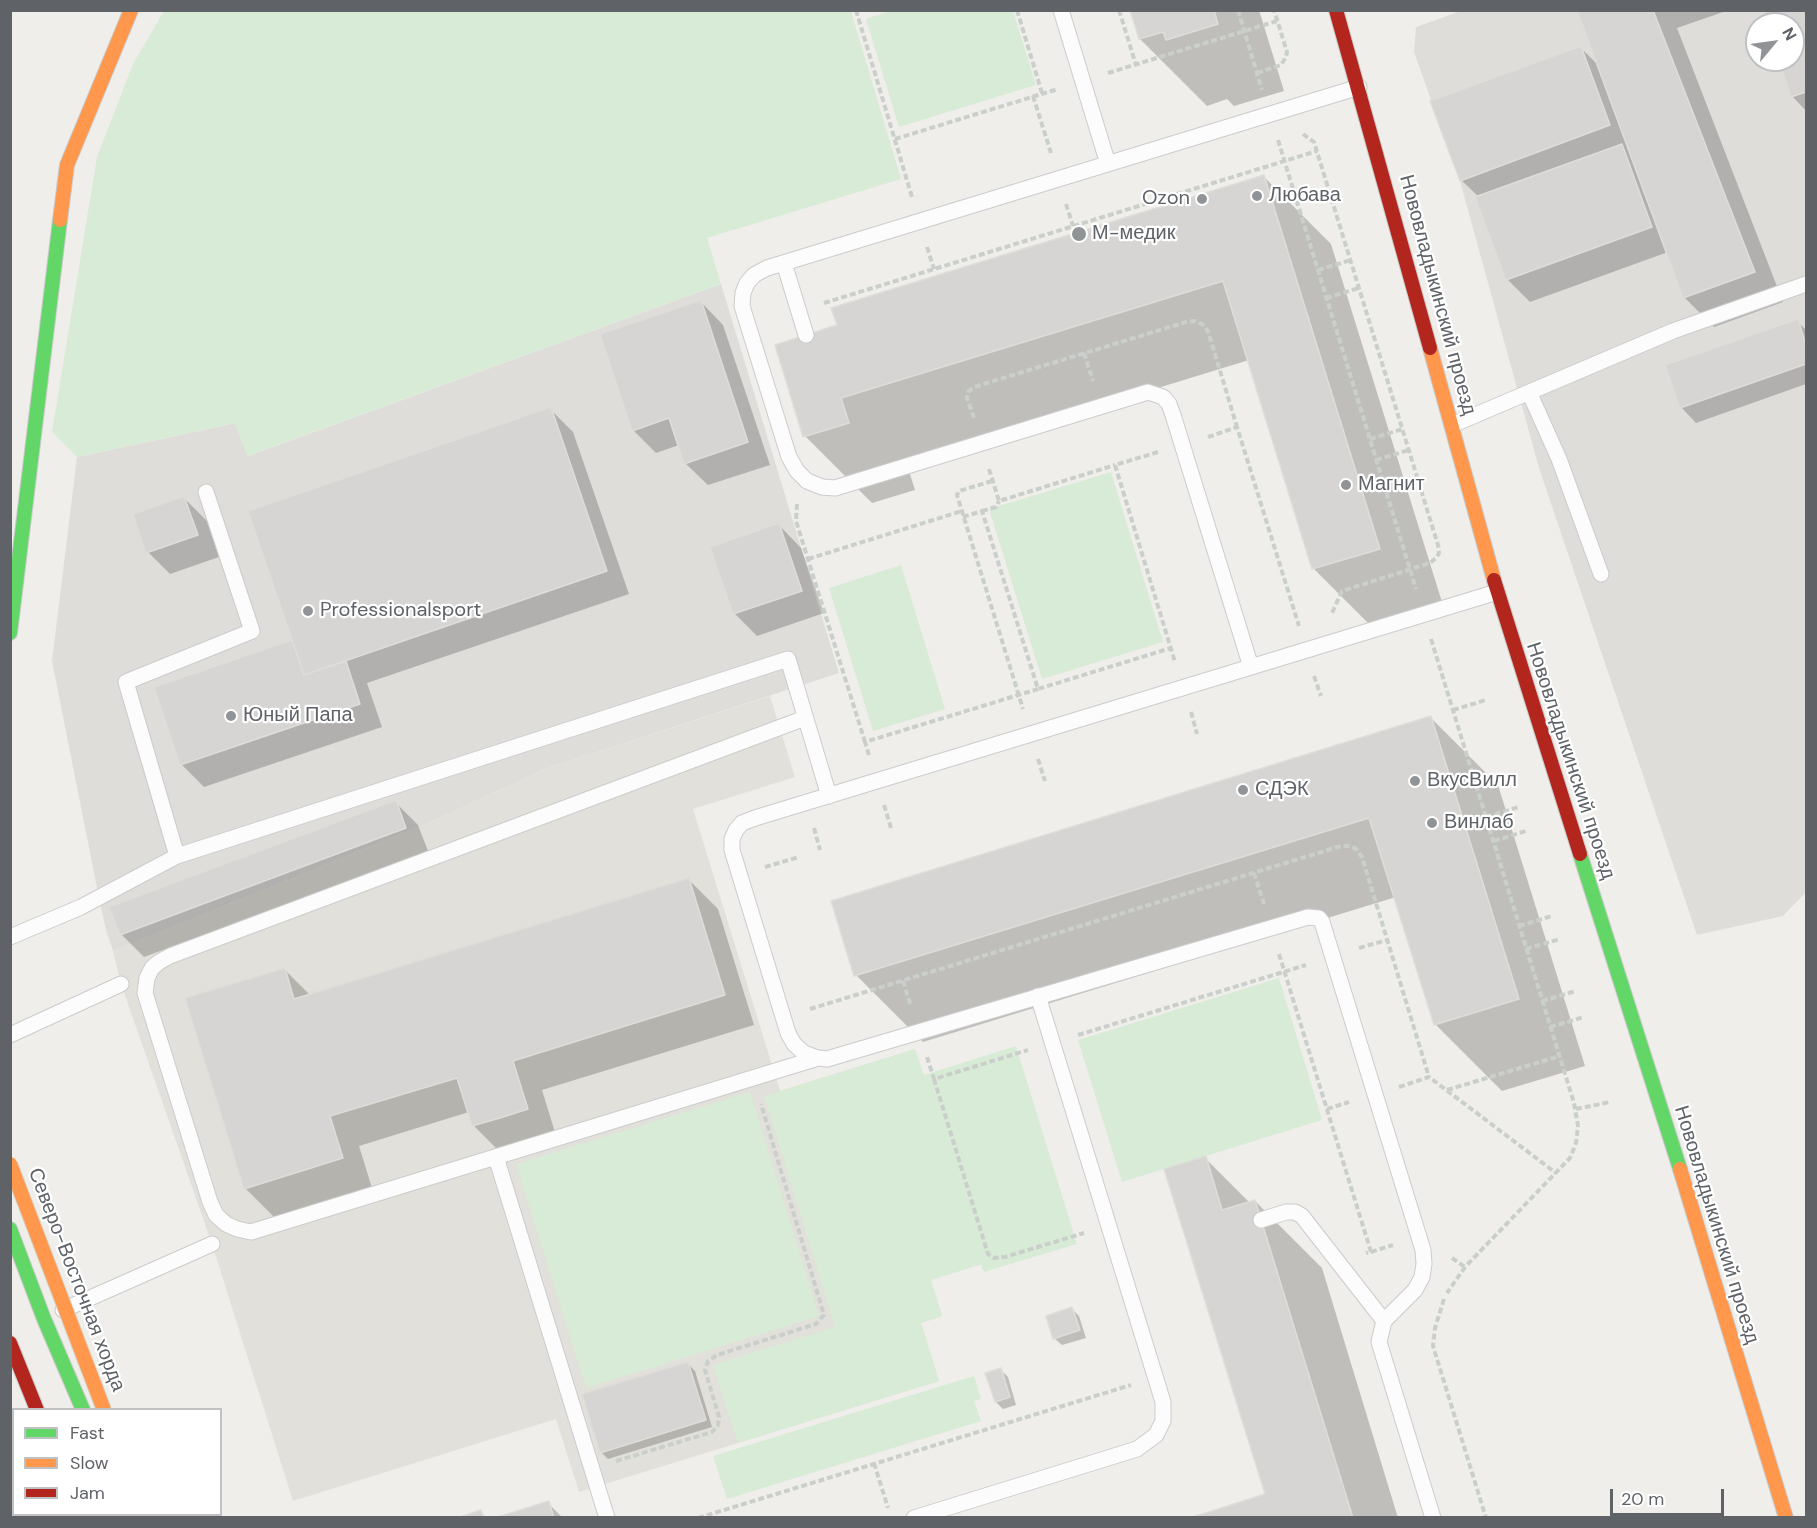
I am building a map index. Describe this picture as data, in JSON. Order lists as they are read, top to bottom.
{
  "streets": {
    "street": ["Нововладыкинский проезд", "Северо-Восточная хорда"]
  },
  "places": [
    "Любава",
    "Ozon",
    "М-медик",
    "Магнит",
    "Professionalsport",
    "Юный Папа",
    "ВкусВилл",
    "СДЭК",
    "Винлаб"
  ],
  "legend": ["Fast", "Slow", "Jam"],
  "scale_bar": "20 m",
  "north": "top right"
}
